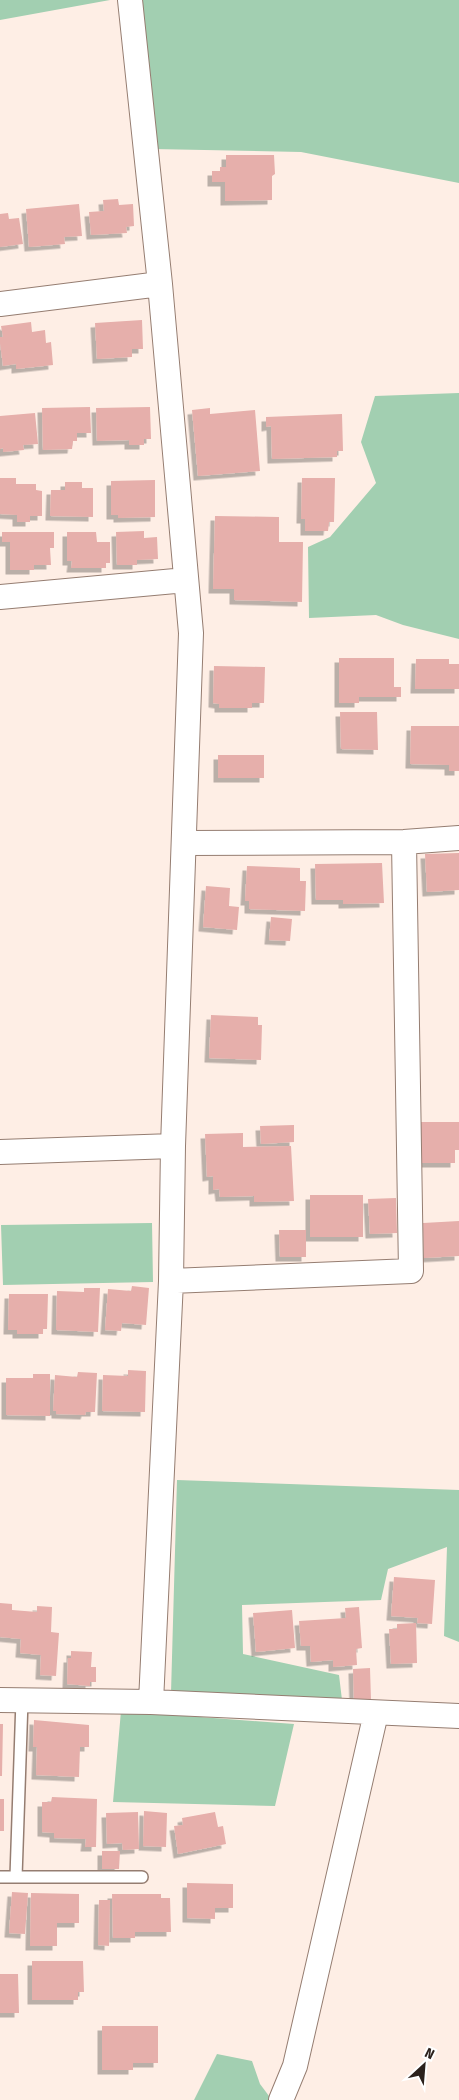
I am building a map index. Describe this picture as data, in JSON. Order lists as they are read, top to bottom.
{
  "north": "top right"
}
